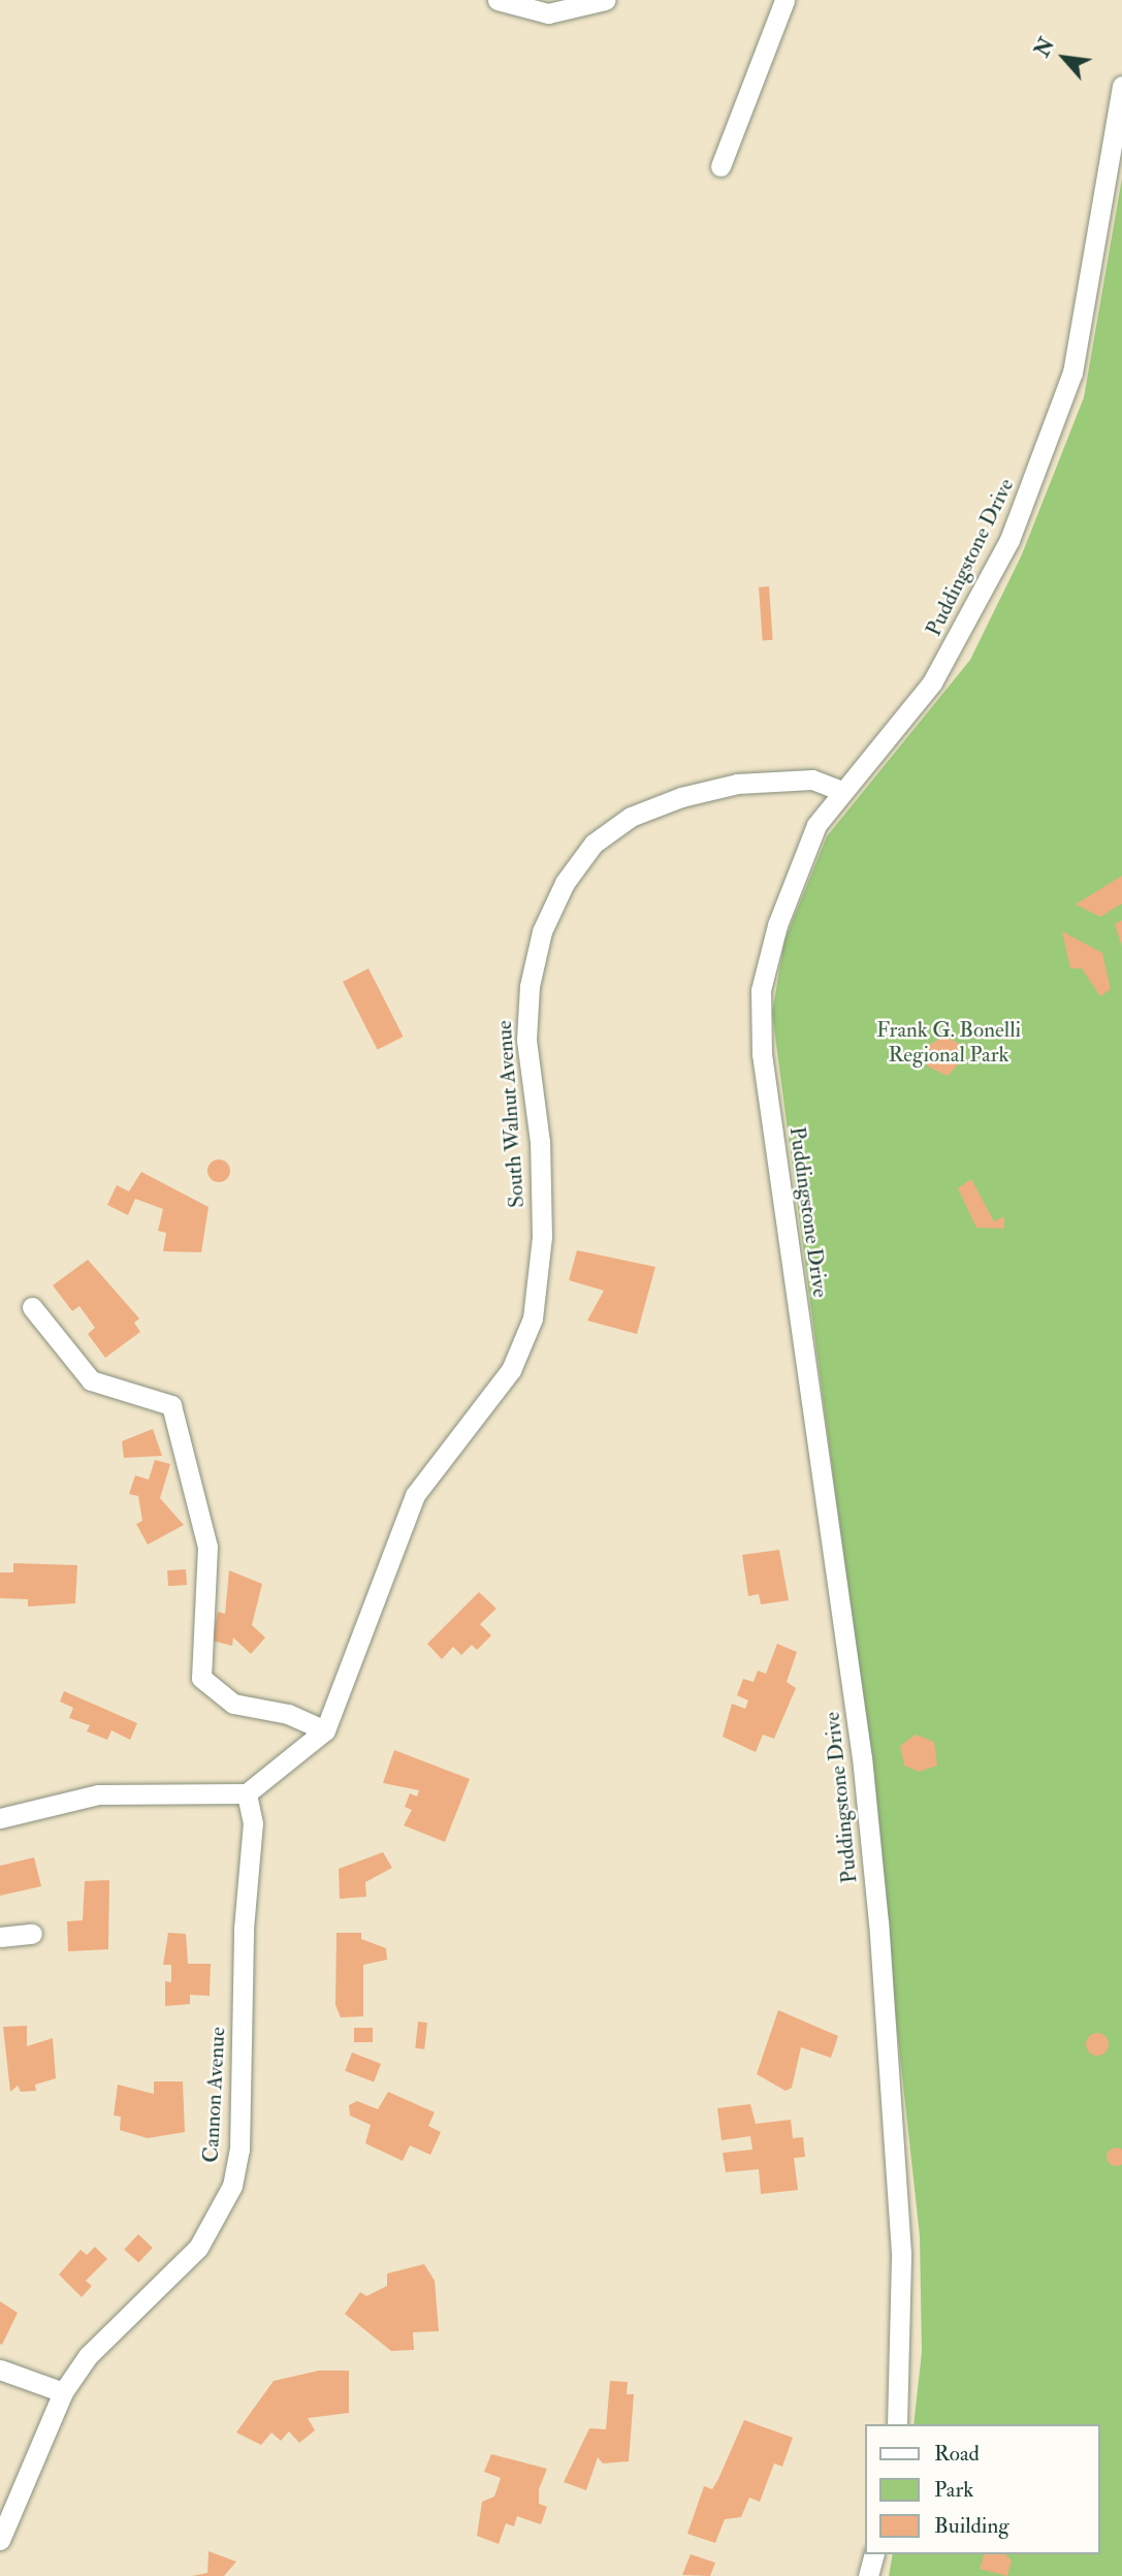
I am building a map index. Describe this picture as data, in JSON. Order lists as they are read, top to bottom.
{
  "streets": {
    "street": ["Puddingstone Drive", "South Walnut Avenue", "Cannon Avenue"]
  },
  "crossings": [
    ["Puddingstone Drive", "South Walnut Avenue"]
  ],
  "parks": ["Frank G. Bonelli Regional Park"],
  "legend": ["Road", "Park", "Building"],
  "north": "top left"
}
